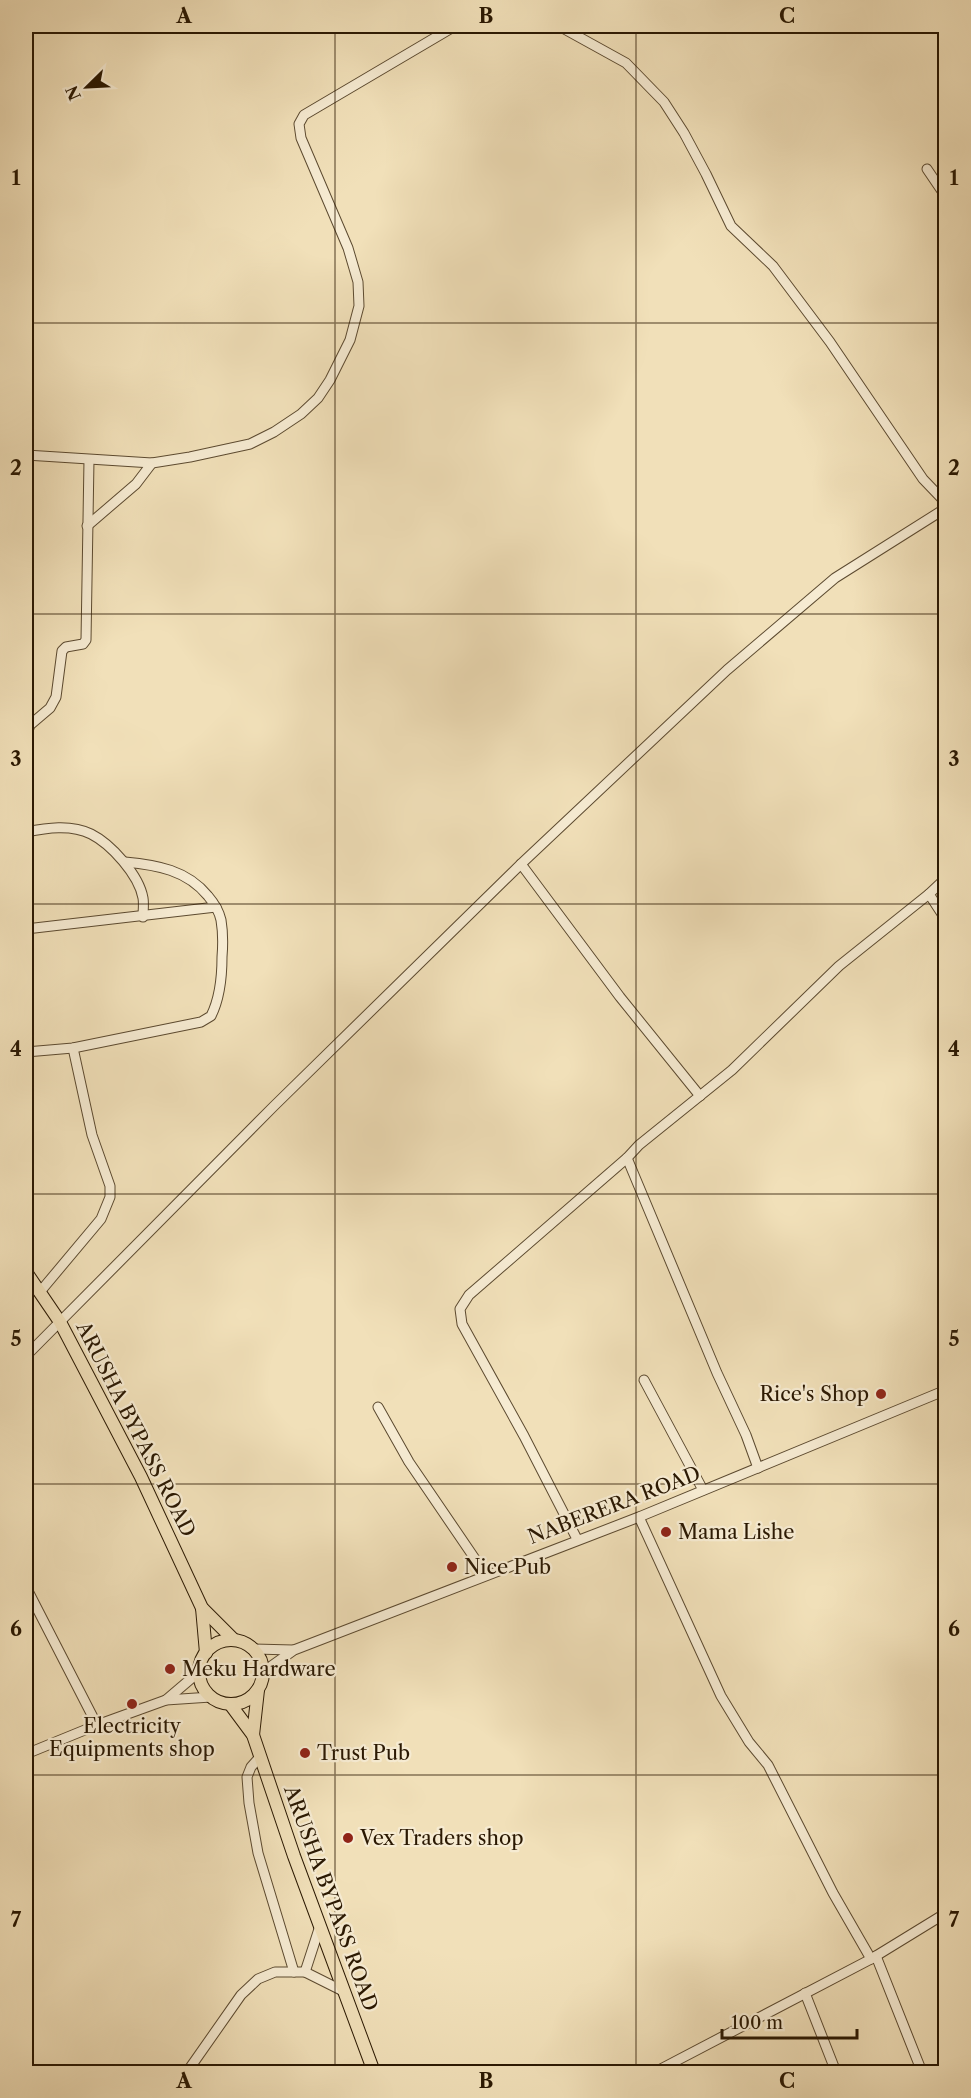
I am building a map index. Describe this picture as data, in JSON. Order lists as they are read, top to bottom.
{
  "streets": {
    "main road": ["ARUSHA BYPASS ROAD"],
    "street": ["NABERERA ROAD"]
  },
  "crossings": [
    ["ARUSHA BYPASS ROAD", "NABERERA ROAD"]
  ],
  "places": [
    "Rice's Shop",
    "Mama Lishe",
    "Nice Pub",
    "Meku Hardware",
    "Electricity Equipments shop",
    "Trust Pub",
    "Vex Traders shop"
  ],
  "scale_bar": "100 m",
  "north": "bottom left",
  "grid": {
    "columns": ["A", "B", "C"],
    "rows": [
      "1",
      "2",
      "3",
      "4",
      "5",
      "6",
      "7"
    ]
  }
}
